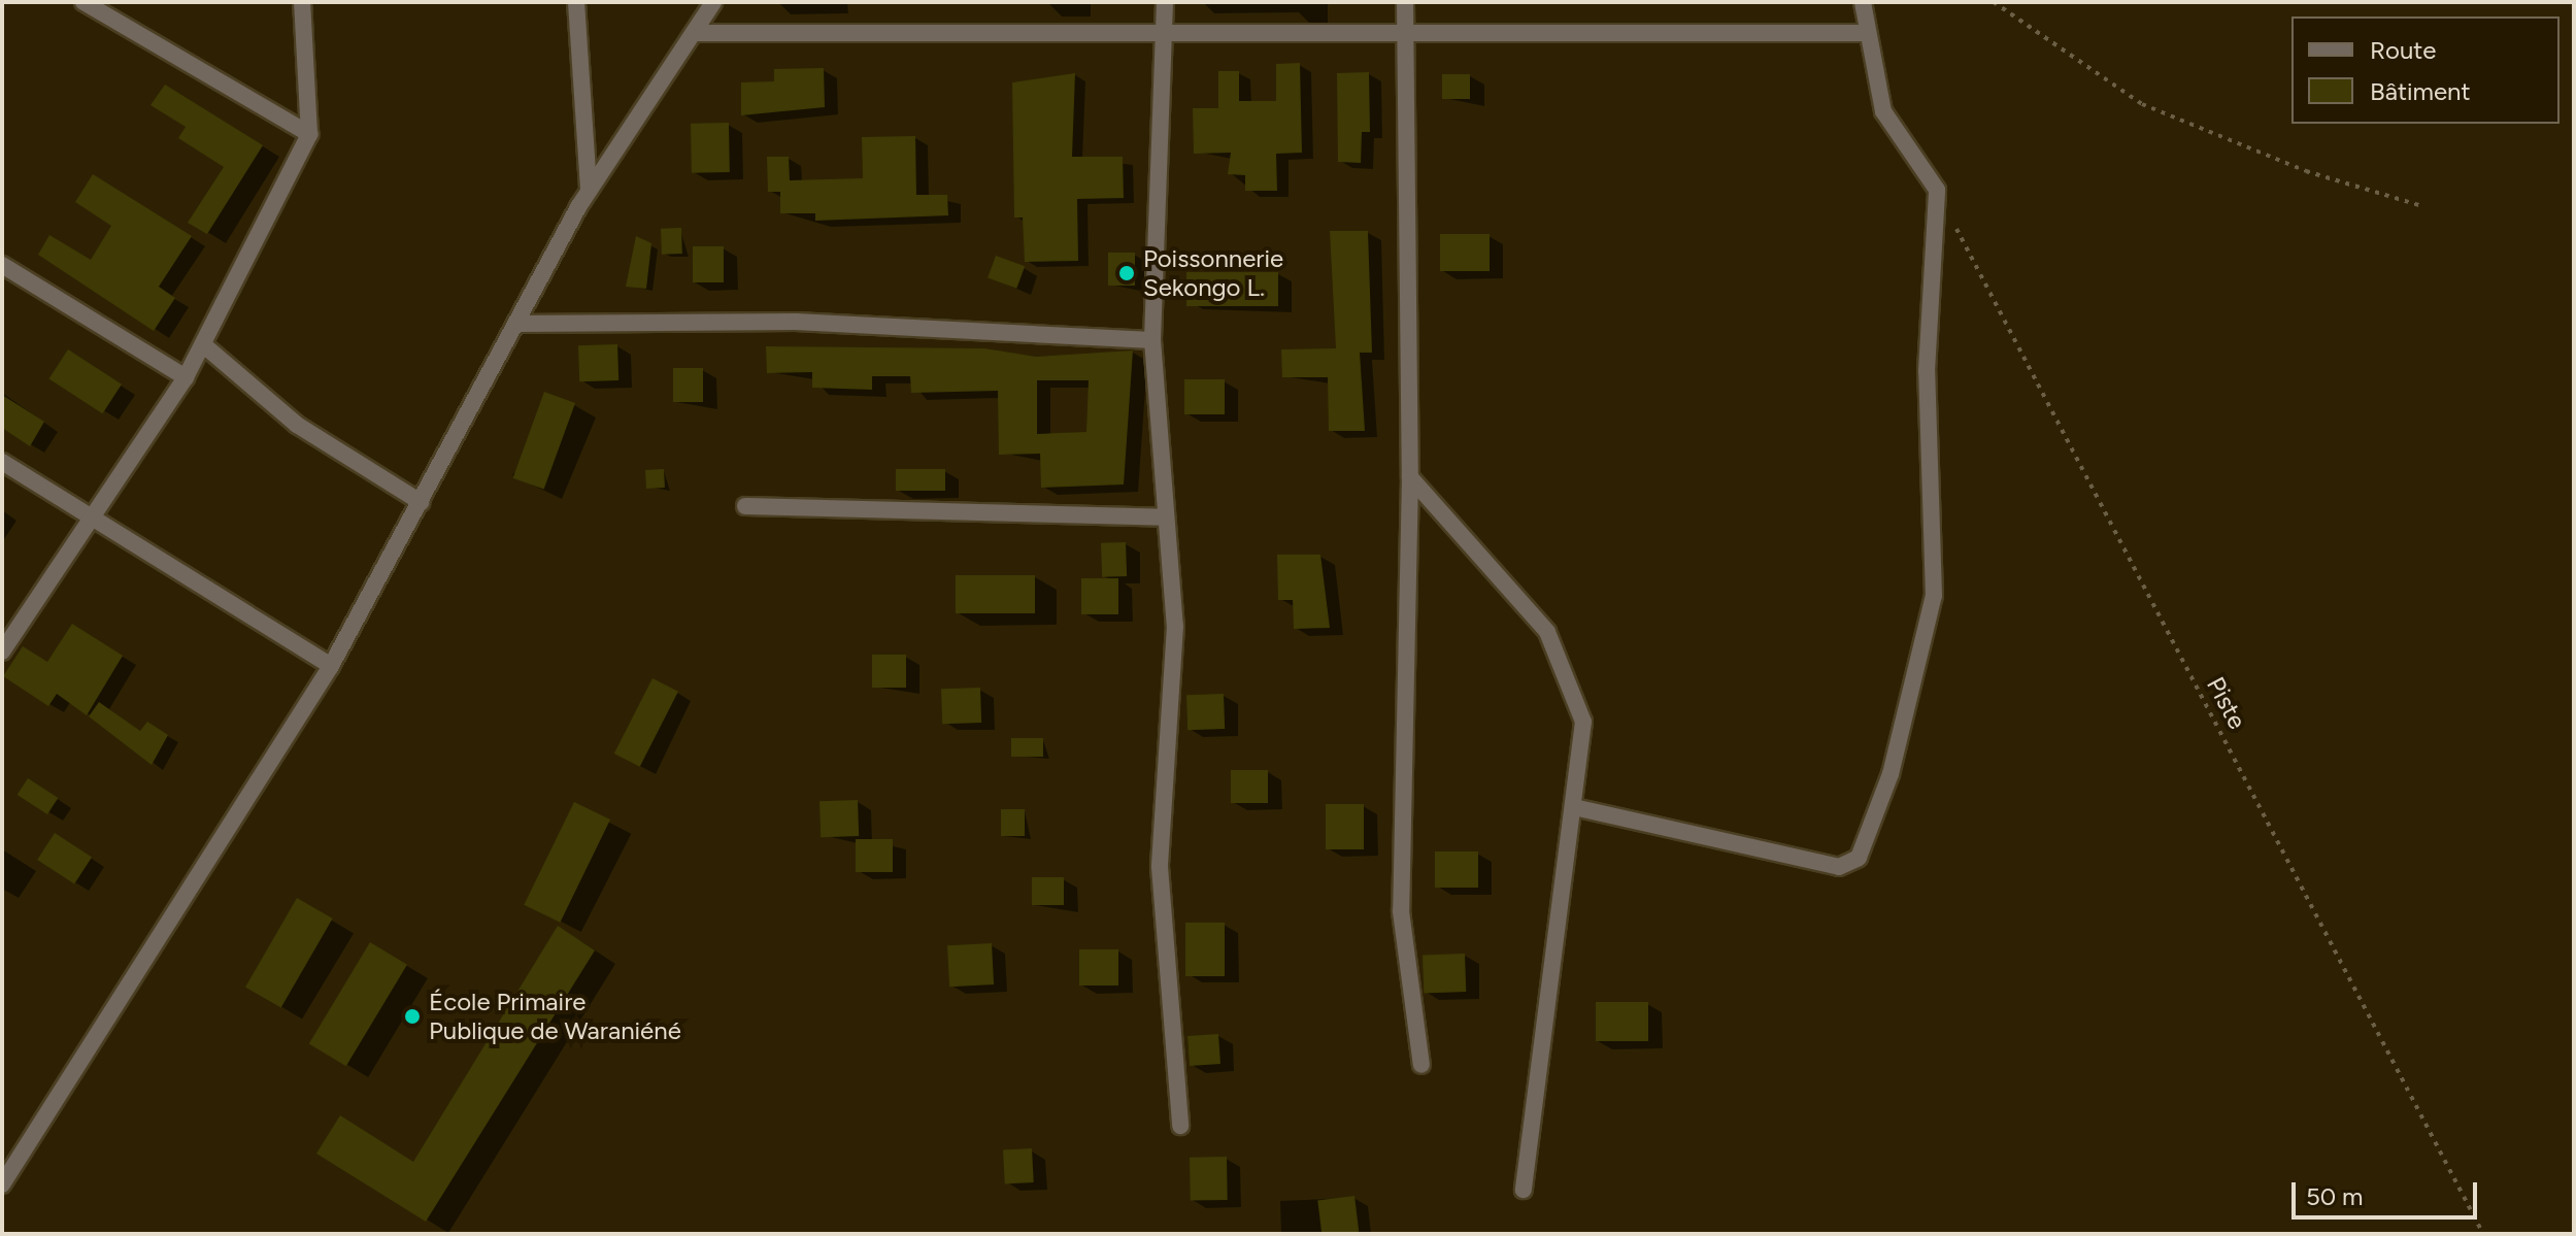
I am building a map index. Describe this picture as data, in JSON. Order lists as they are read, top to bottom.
{
  "streets": {
    "path": ["Piste"]
  },
  "places": ["Poissonnerie Sekongo L.", "École Primaire Publique de Waraniéné"],
  "legend": ["Route", "Bâtiment"],
  "scale_bar": "50 m"
}
